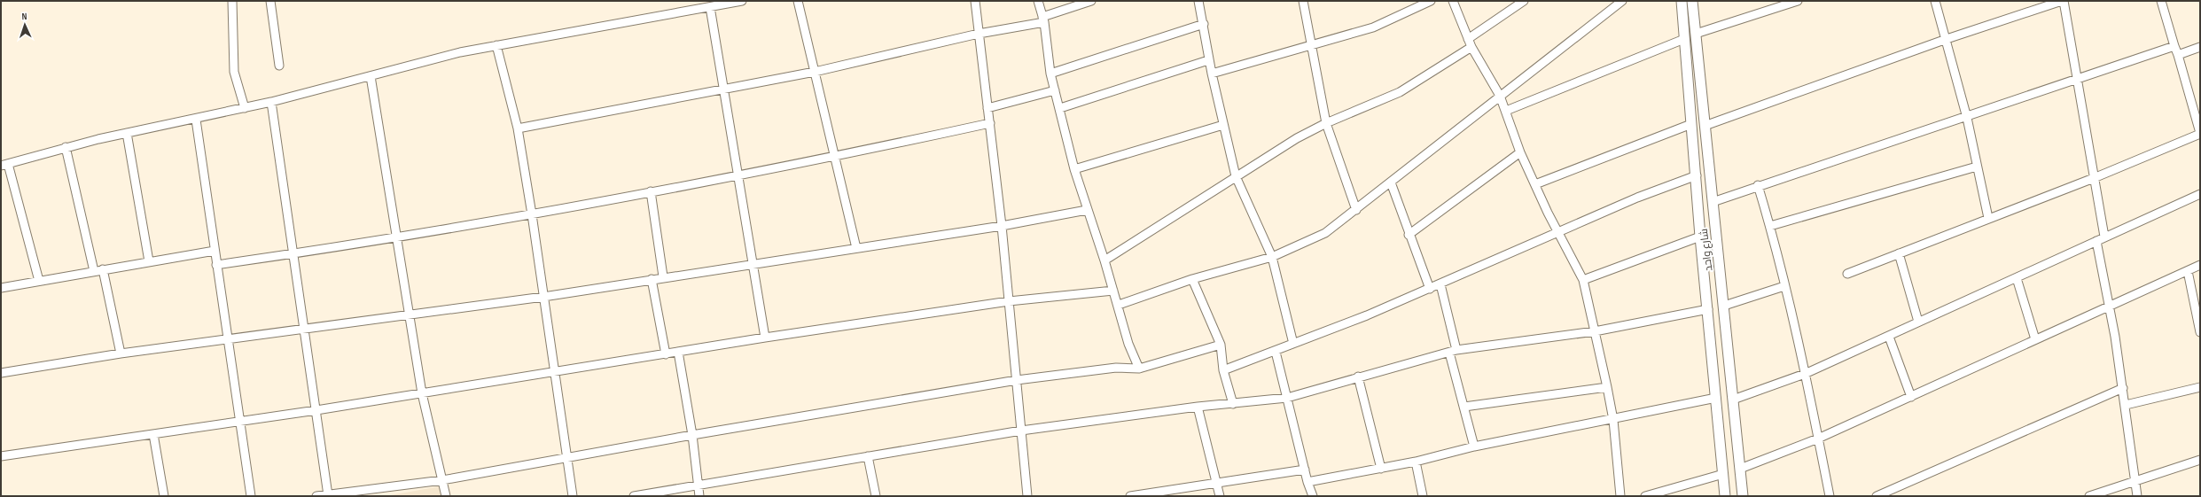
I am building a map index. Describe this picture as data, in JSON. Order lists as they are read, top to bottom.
{
  "streets": {
    "street": ["شارع واحد"]
  },
  "north": "top"
}
